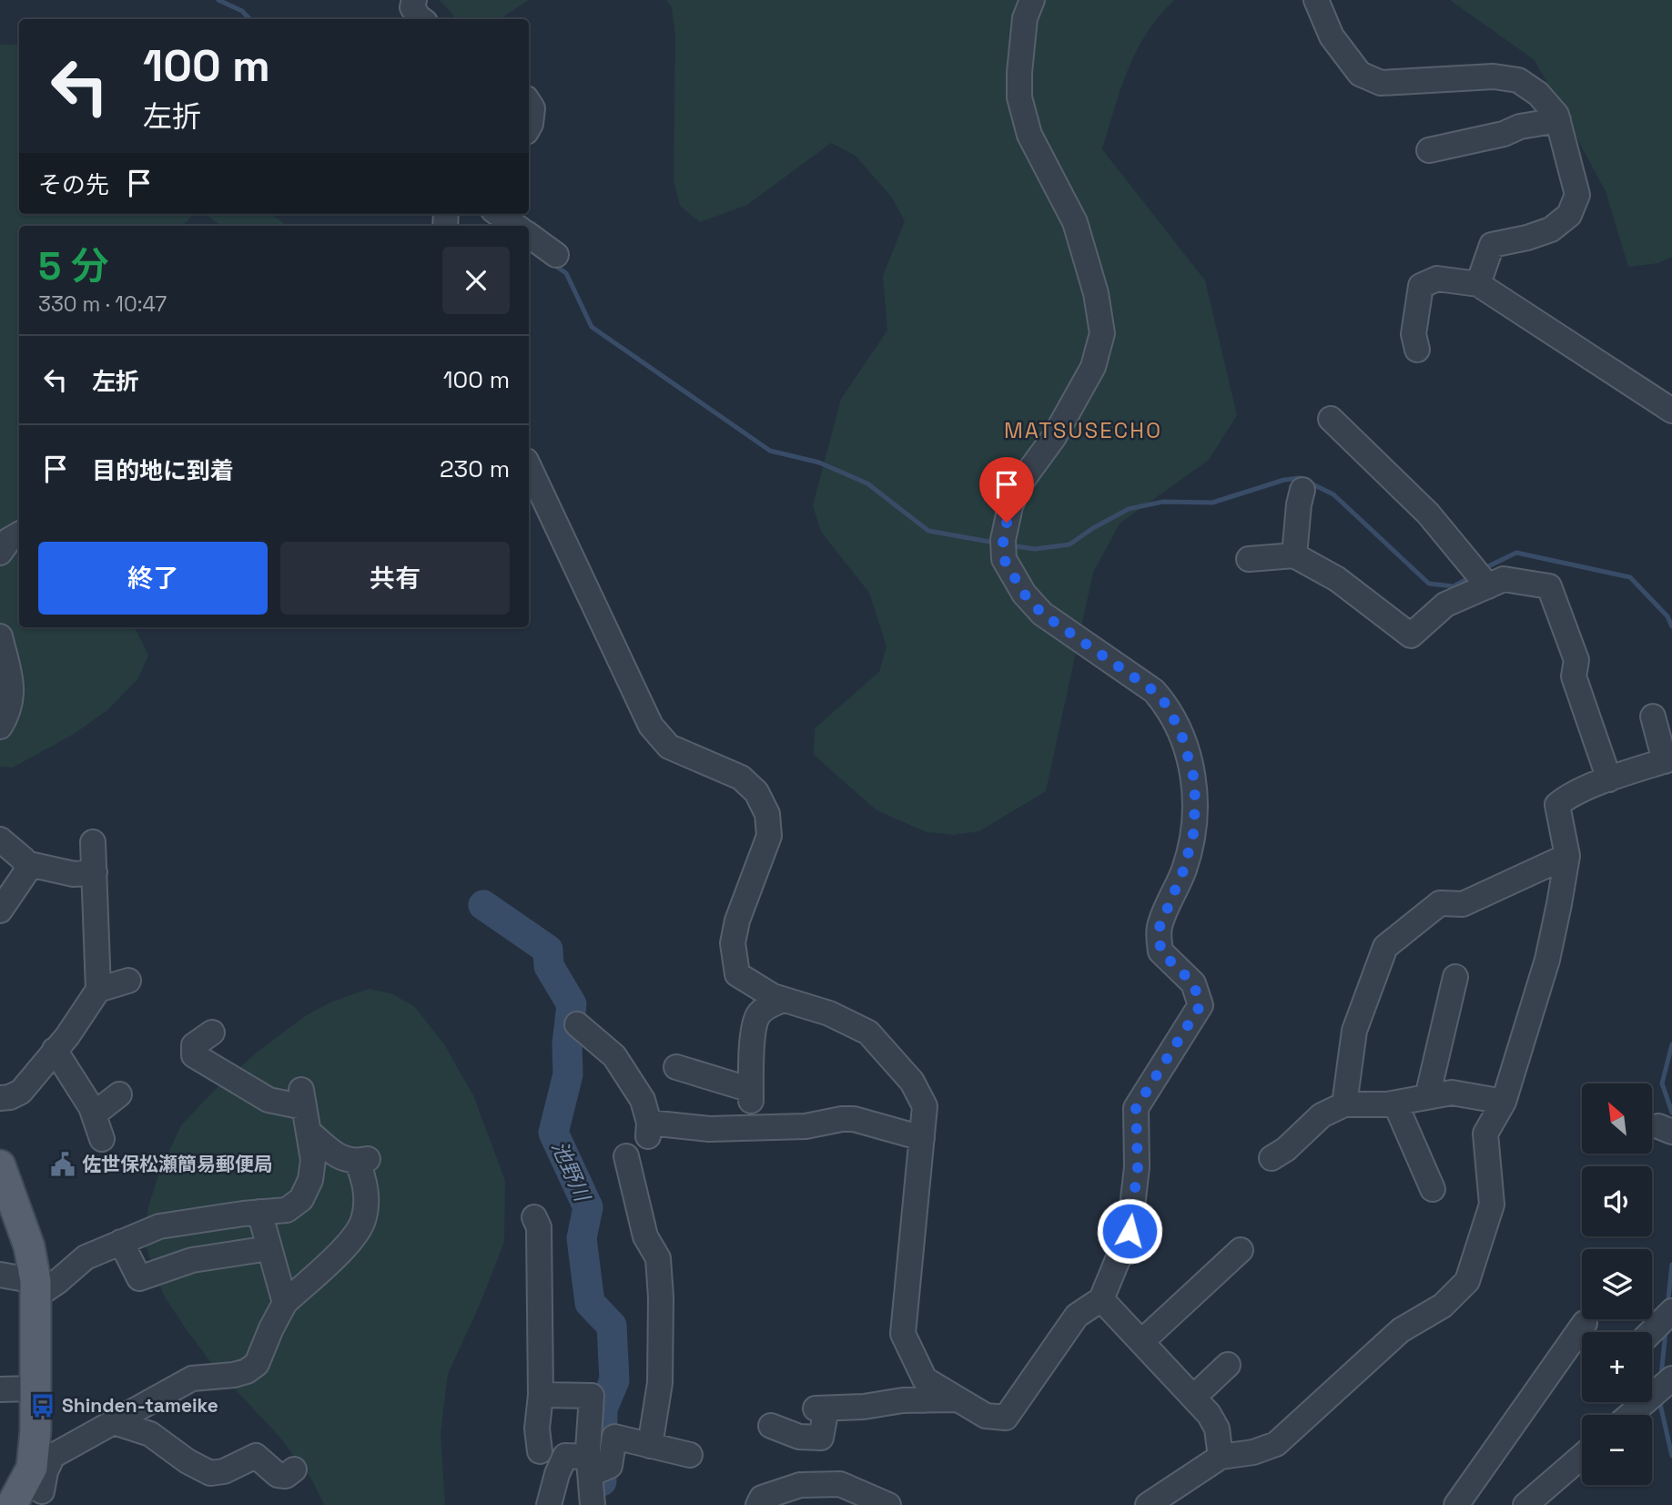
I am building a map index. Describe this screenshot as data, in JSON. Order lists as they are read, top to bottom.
{
  "districts": ["MATSUSECHO"],
  "water": ["池野川"],
  "places": {
    "public building": ["佐世保松瀬簡易郵便局"],
    "bus stop": ["Shinden-tameike"]
  },
  "north": "top left",
  "page": {
    "turn": ["100 m", "左折"],
    "then": "その先",
    "heading": ["5 分", "330 m · 10:47"],
    "list": [
      {
        "name": "左折",
        "value": "100 m"
      },
      {
        "name": "目的地に到着",
        "value": "230 m"
      }
    ],
    "buttons": ["終了", "共有"],
    "map_buttons": ["+", "−"]
  }
}
